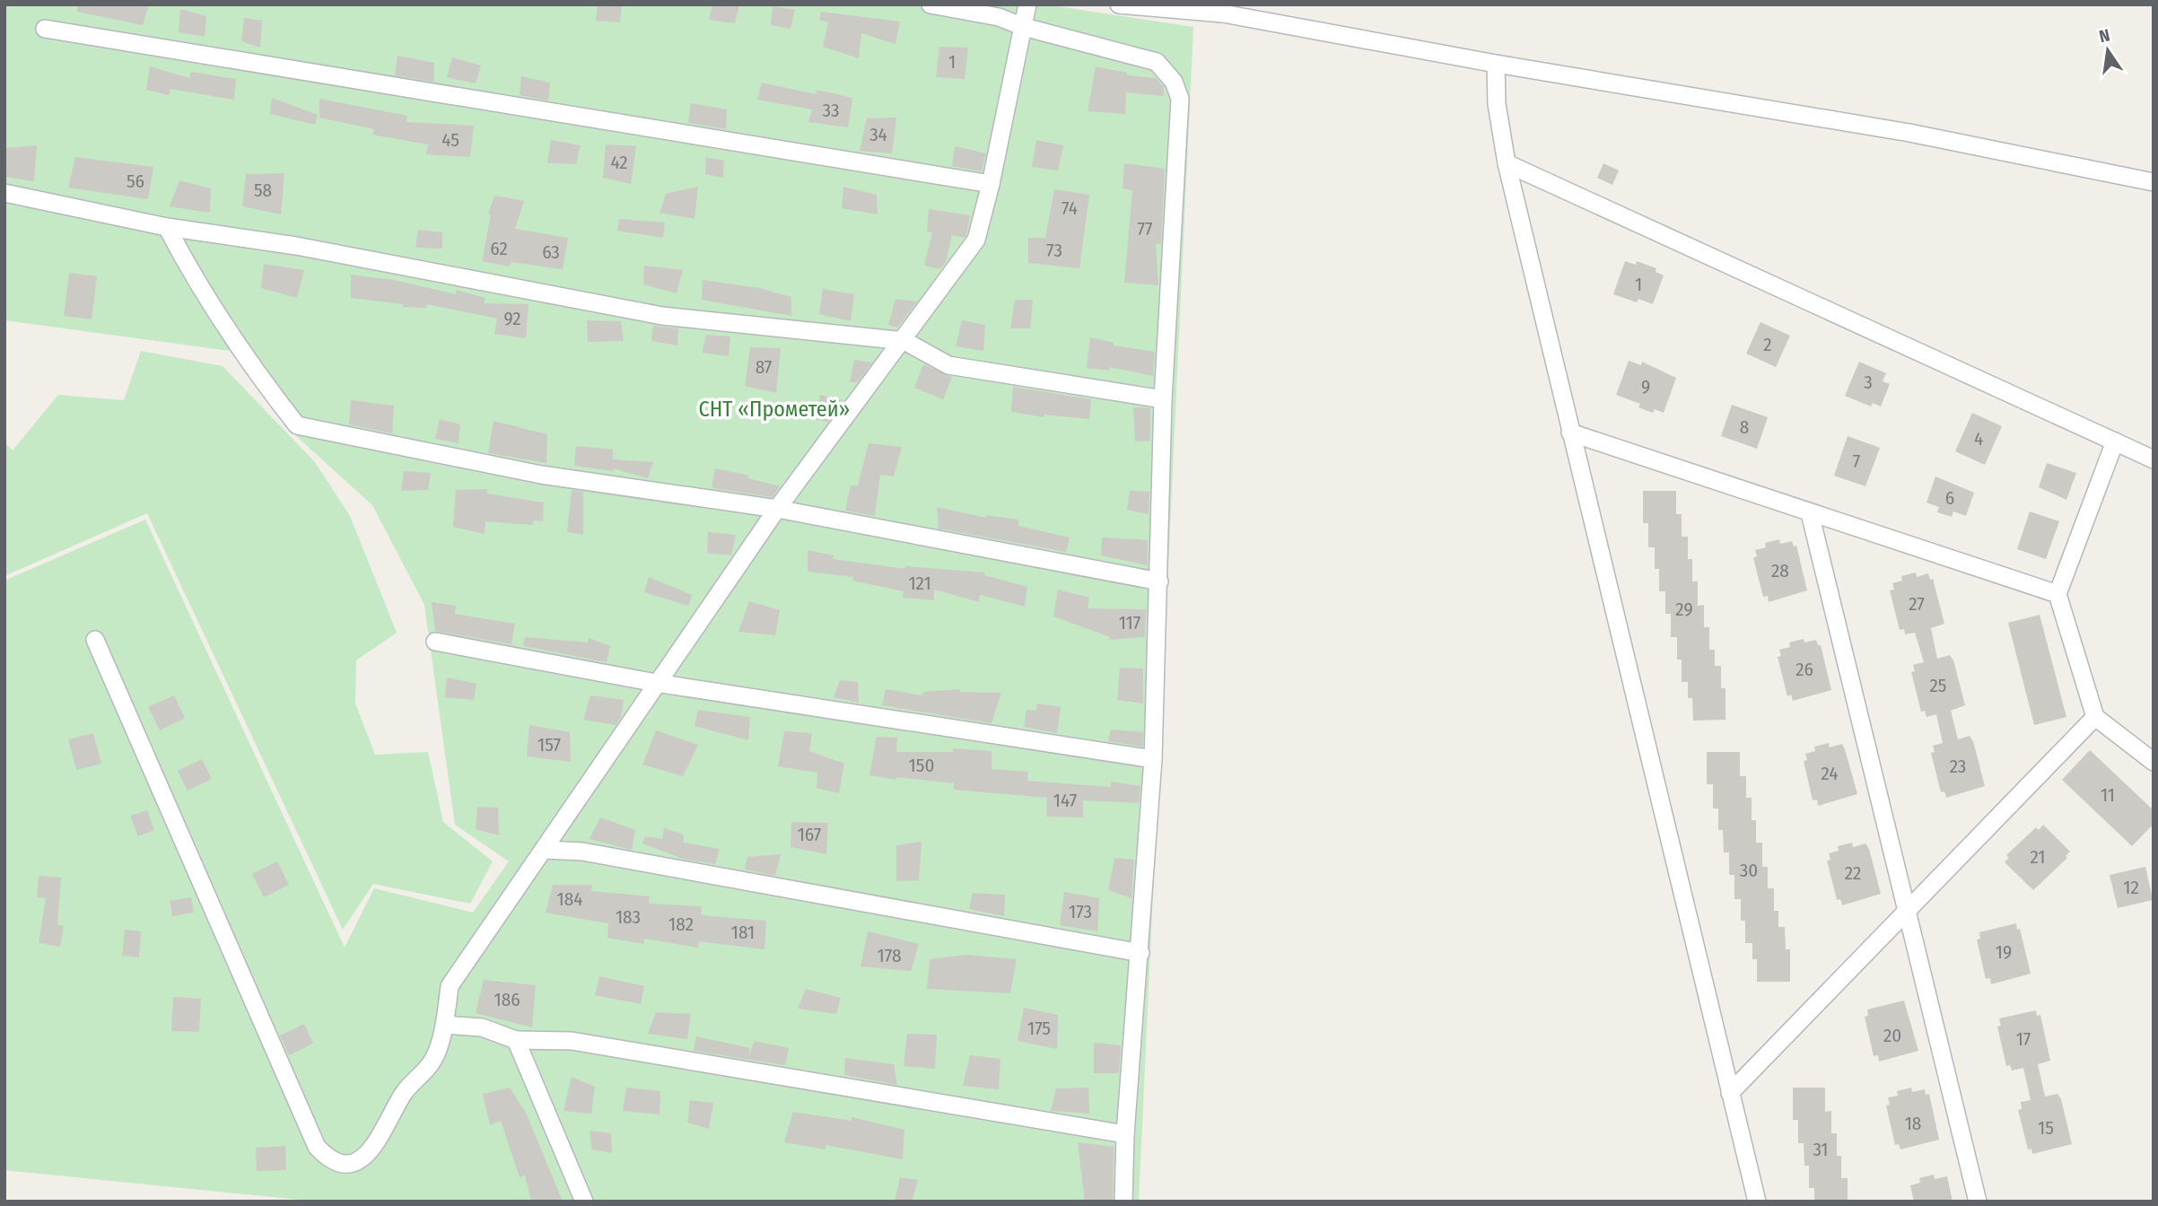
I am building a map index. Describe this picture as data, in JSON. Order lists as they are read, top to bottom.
{
  "parks": ["СНТ «Прометей»"],
  "house_numbers": [
    "1",
    "33",
    "34",
    "45",
    "42",
    "56",
    "58",
    "74",
    "77",
    "62",
    "73",
    "63",
    "1",
    "92",
    "2",
    "87",
    "3",
    "9",
    "8",
    "4",
    "7",
    "6",
    "28",
    "121",
    "27",
    "29",
    "117",
    "26",
    "25",
    "157",
    "150",
    "23",
    "24",
    "11",
    "147",
    "167",
    "21",
    "30",
    "22",
    "12",
    "184",
    "173",
    "183",
    "182",
    "181",
    "19",
    "178",
    "186",
    "175",
    "20",
    "17",
    "18",
    "15",
    "31"
  ],
  "north": "top"
}
